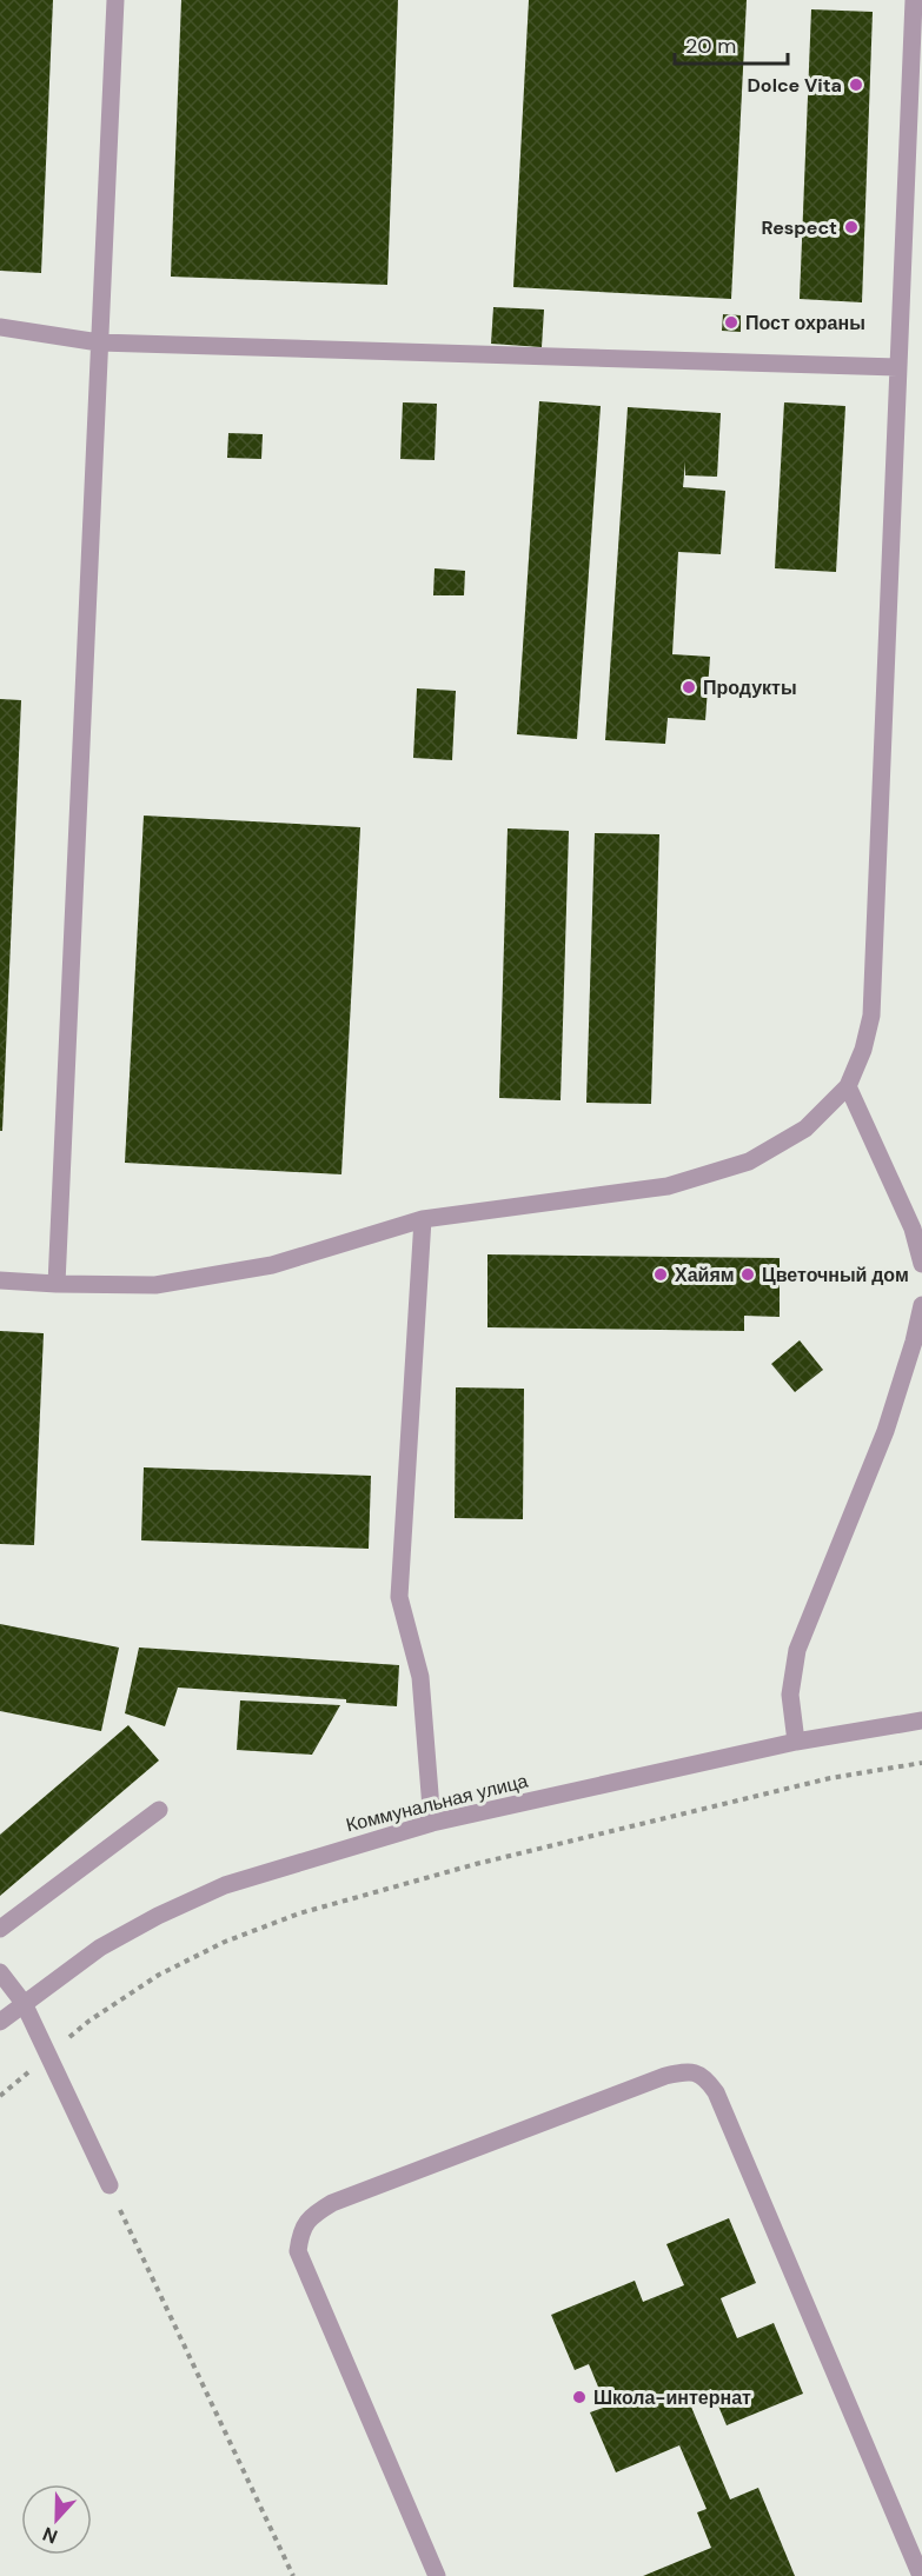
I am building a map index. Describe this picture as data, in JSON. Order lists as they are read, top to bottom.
{
  "streets": {
    "street": ["Коммунальная улица"]
  },
  "places": [
    "Dolce Vita",
    "Respect",
    "Пост охраны",
    "Продукты",
    "Хайям",
    "Цветочный дом",
    "Школа-интернат"
  ],
  "scale_bar": "20 m",
  "north": "bottom"
}
